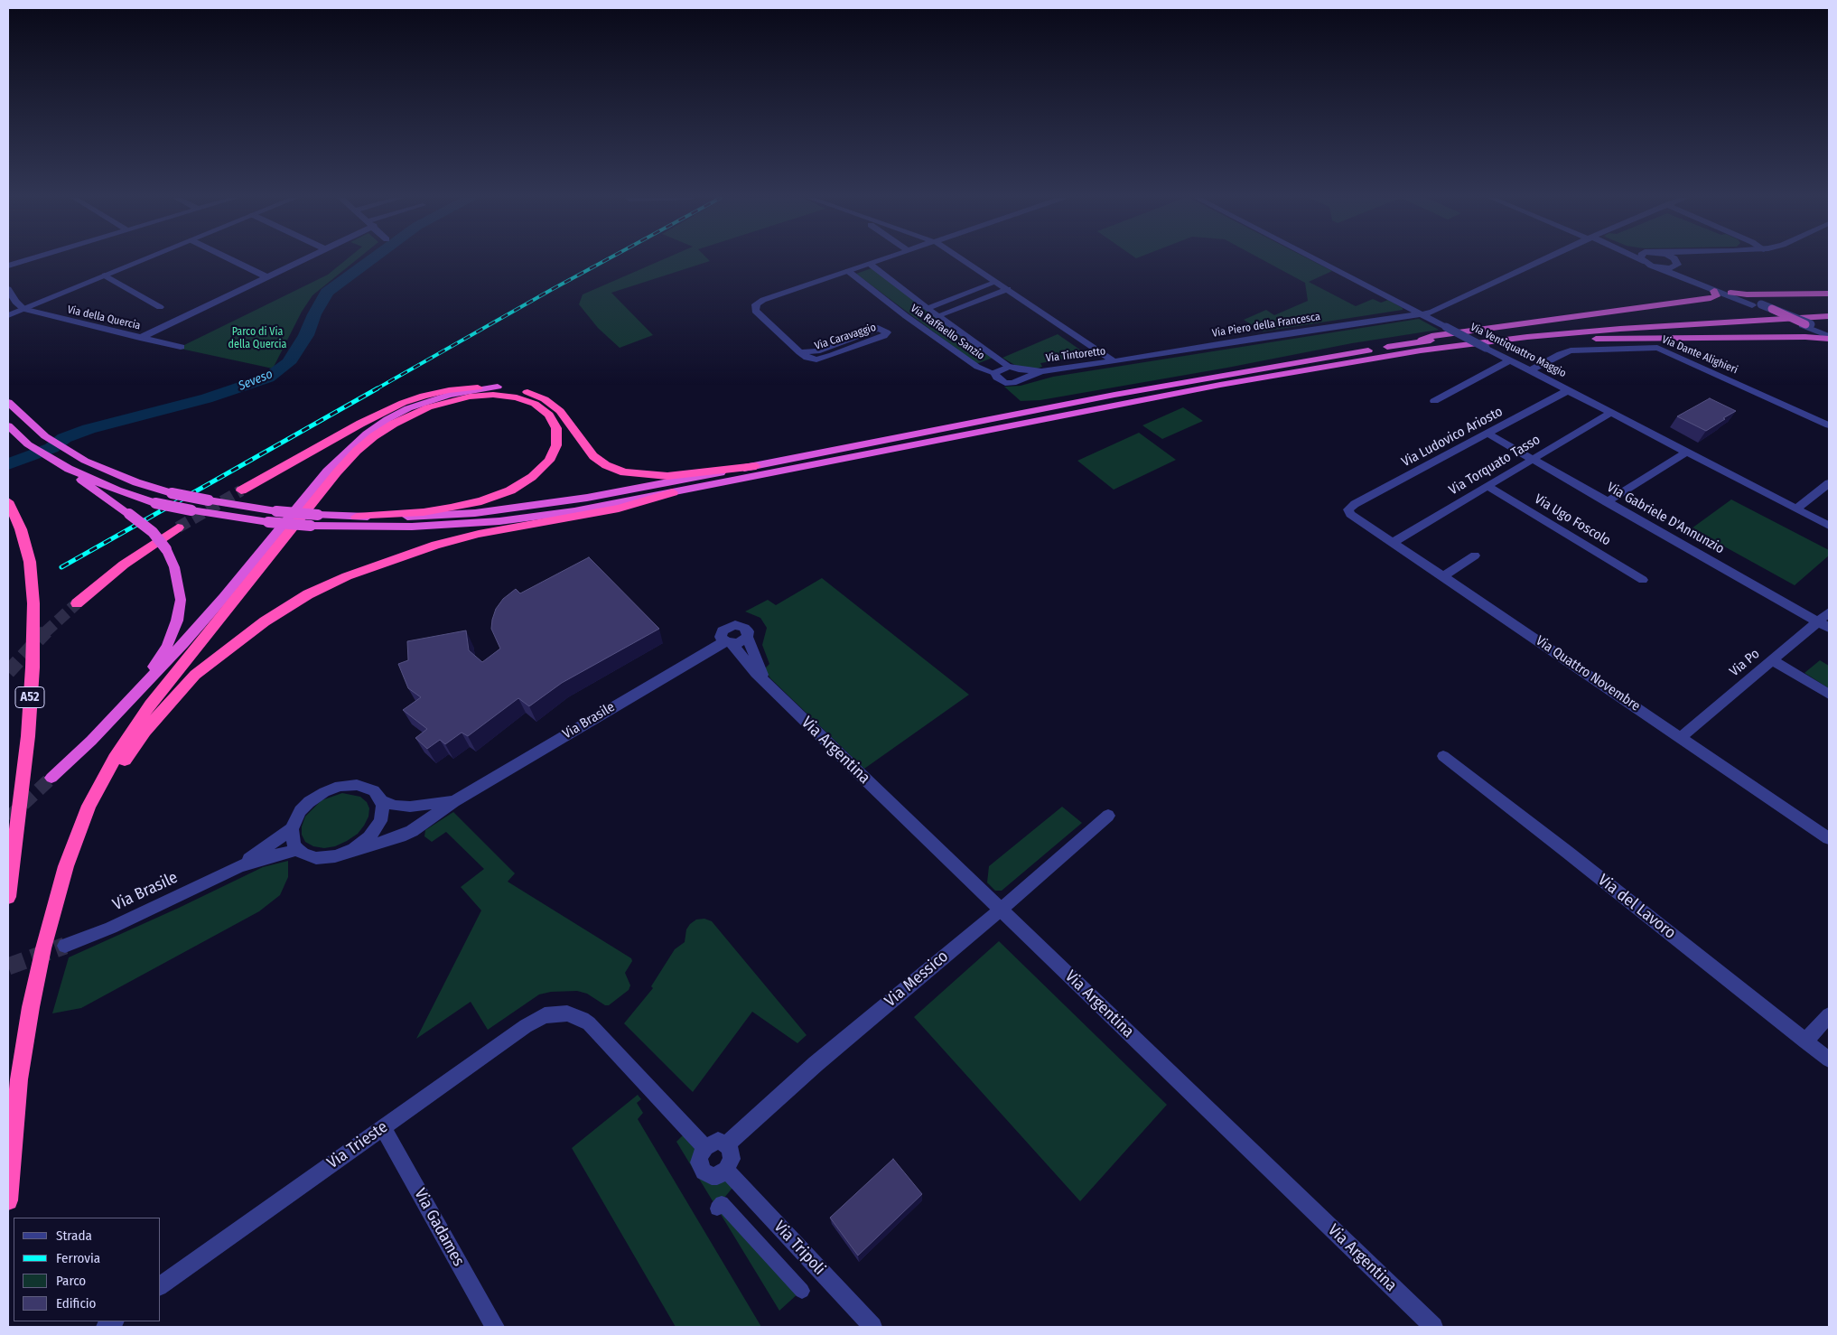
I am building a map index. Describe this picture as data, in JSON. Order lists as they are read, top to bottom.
{
  "streets": {
    "highway": ["A52"],
    "street": [
      "Via della Quercia",
      "Via Piero della Francesca",
      "Via Raffaello Sanzio",
      "Via Caravaggio",
      "Via Ventiquattro Maggio",
      "Via Tintoretto",
      "Via Dante Alighieri",
      "Via Ludovico Ariosto",
      "Via Torquato Tasso",
      "Via Gabriele D'Annunzio",
      "Via Ugo Foscolo",
      "Via Po",
      "Via Quattro Novembre",
      "Via Brasile",
      "Via Argentina",
      "Via del Lavoro",
      "Via Messico",
      "Via Trieste",
      "Via Gadames",
      "Via Tripoli"
    ]
  },
  "crossings": [
    ["Via Piero della Francesca", "Via Ventiquattro Maggio"],
    ["Via Piero della Francesca", "Via Tintoretto"],
    ["Via Raffaello Sanzio", "Via Tintoretto"],
    ["Via Ventiquattro Maggio", "Via Dante Alighieri"],
    ["Via Ventiquattro Maggio", "Via Ludovico Ariosto"],
    ["Via Ventiquattro Maggio", "Via Torquato Tasso"],
    ["Via Ludovico Ariosto", "Via Gabriele D'Annunzio"],
    ["Via Ludovico Ariosto", "Via Quattro Novembre"],
    ["Via Torquato Tasso", "Via Gabriele D'Annunzio"],
    ["Via Torquato Tasso", "Via Ugo Foscolo"],
    ["Via Torquato Tasso", "Via Quattro Novembre"],
    ["Via Gabriele D'Annunzio", "Via Po"],
    ["Via Po", "Via Quattro Novembre"],
    ["Via Brasile", "Via Argentina"],
    ["Via Argentina", "Via Messico"],
    ["Via Messico", "Via Trieste"],
    ["Via Messico", "Via Tripoli"],
    ["Via Trieste", "Via Gadames"],
    ["Via Trieste", "Via Tripoli"]
  ],
  "water": ["Seveso"],
  "parks": ["Parco di Via della Quercia"],
  "legend": [
    "Strada",
    "Ferrovia",
    "Parco",
    "Edificio"
  ]
}
